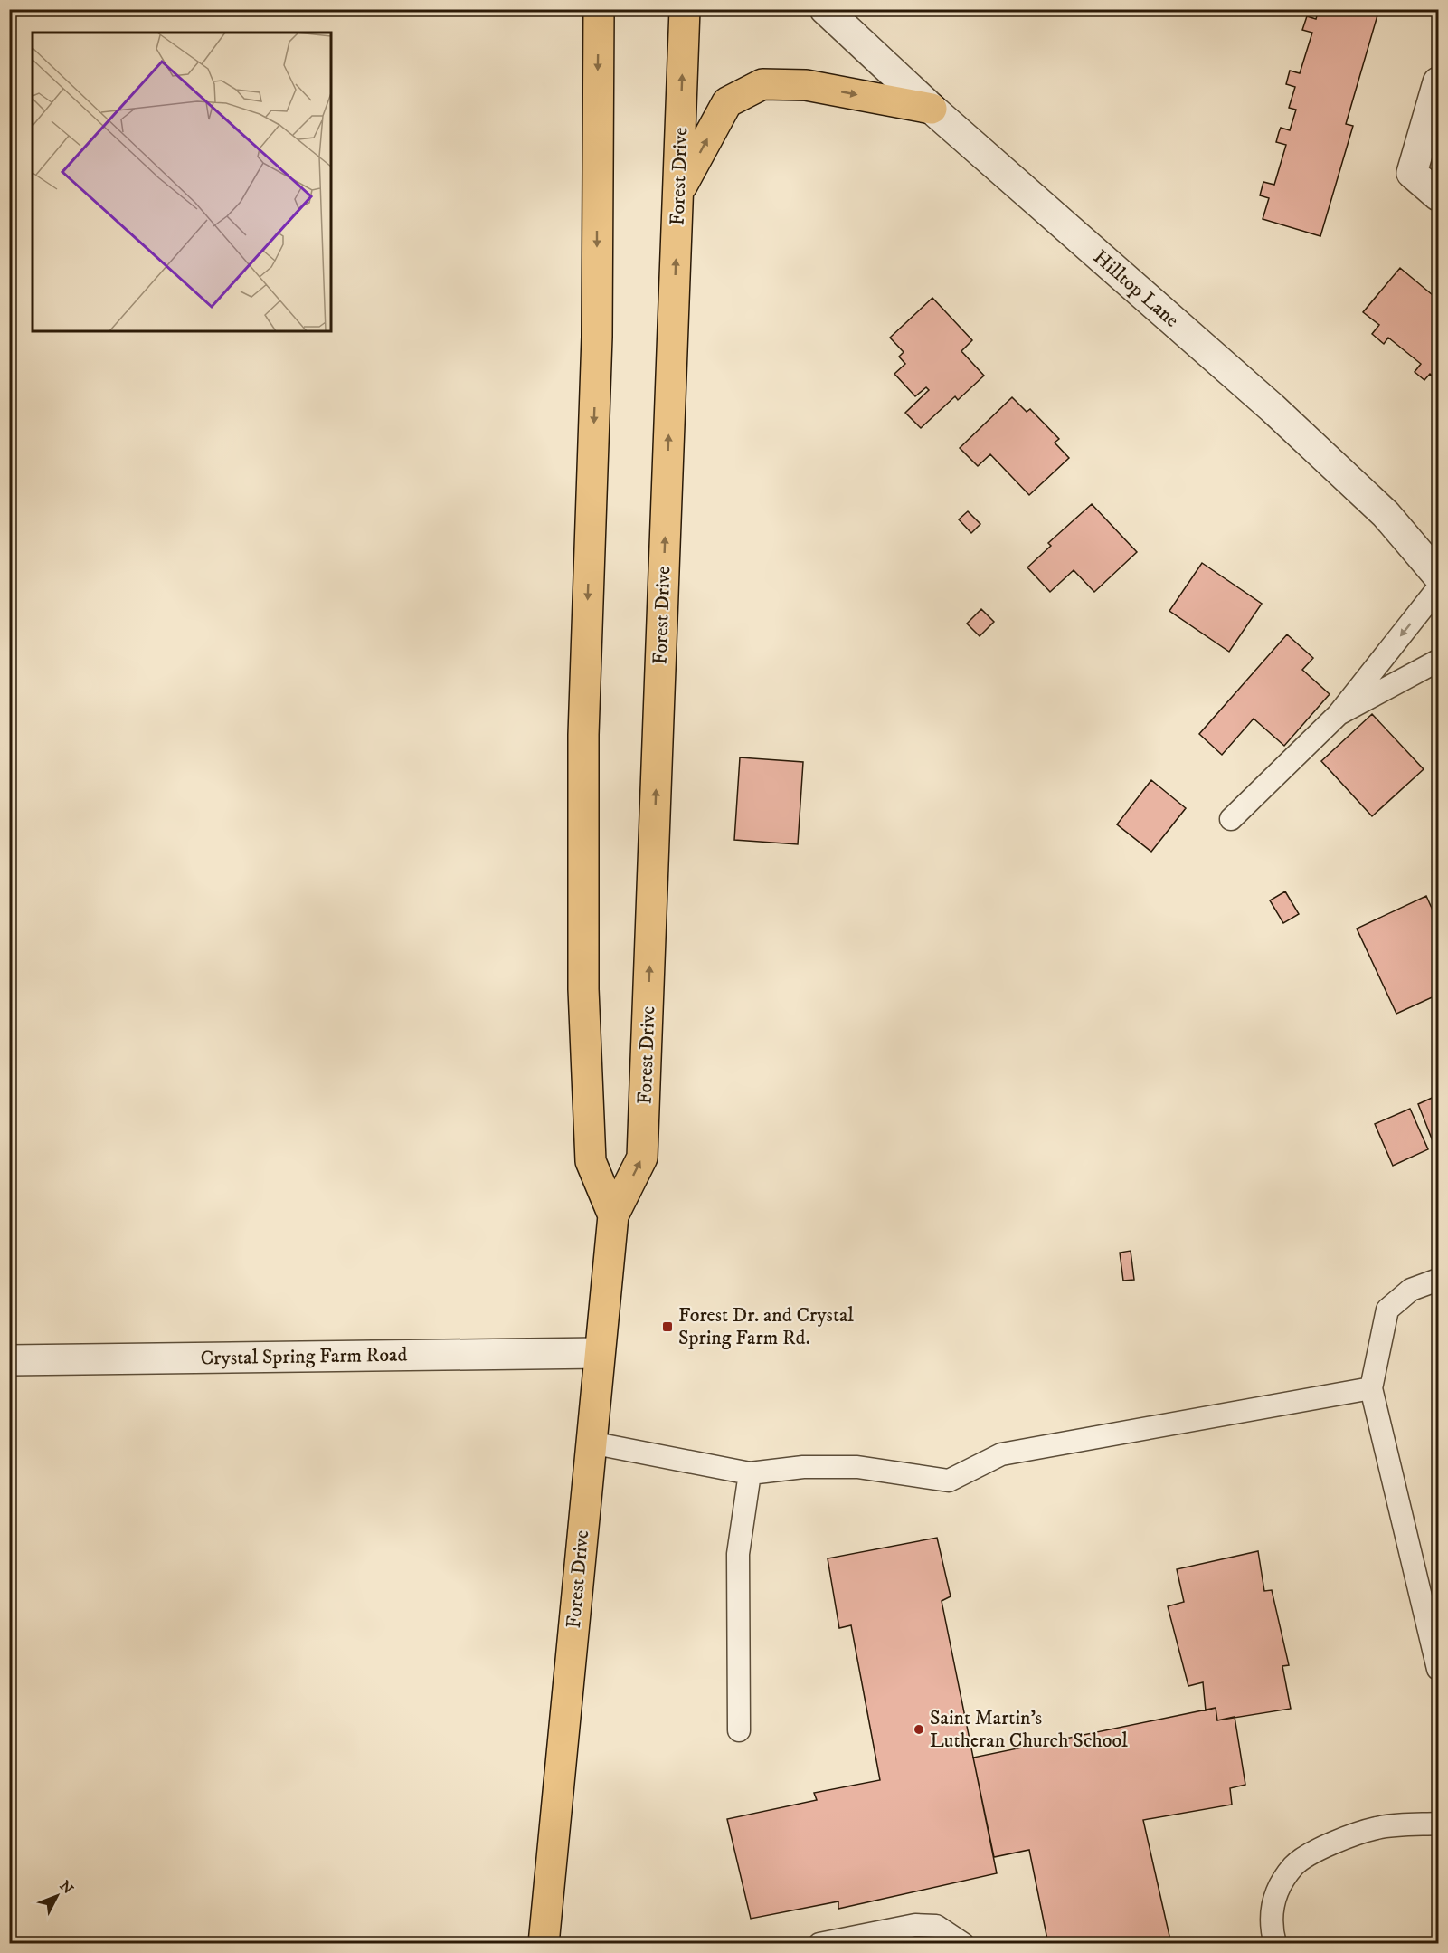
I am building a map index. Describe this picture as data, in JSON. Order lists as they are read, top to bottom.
{
  "streets": {
    "main road": ["Forest Drive"],
    "street": ["Hilltop Lane", "Crystal Spring Farm Road"]
  },
  "crossings": [
    ["Forest Drive", "Crystal Spring Farm Road"]
  ],
  "places": {
    "transit": ["Forest Dr. and Crystal Spring Farm Rd."],
    "other": ["Saint Martin's Lutheran Church School"]
  },
  "north": "top right"
}
